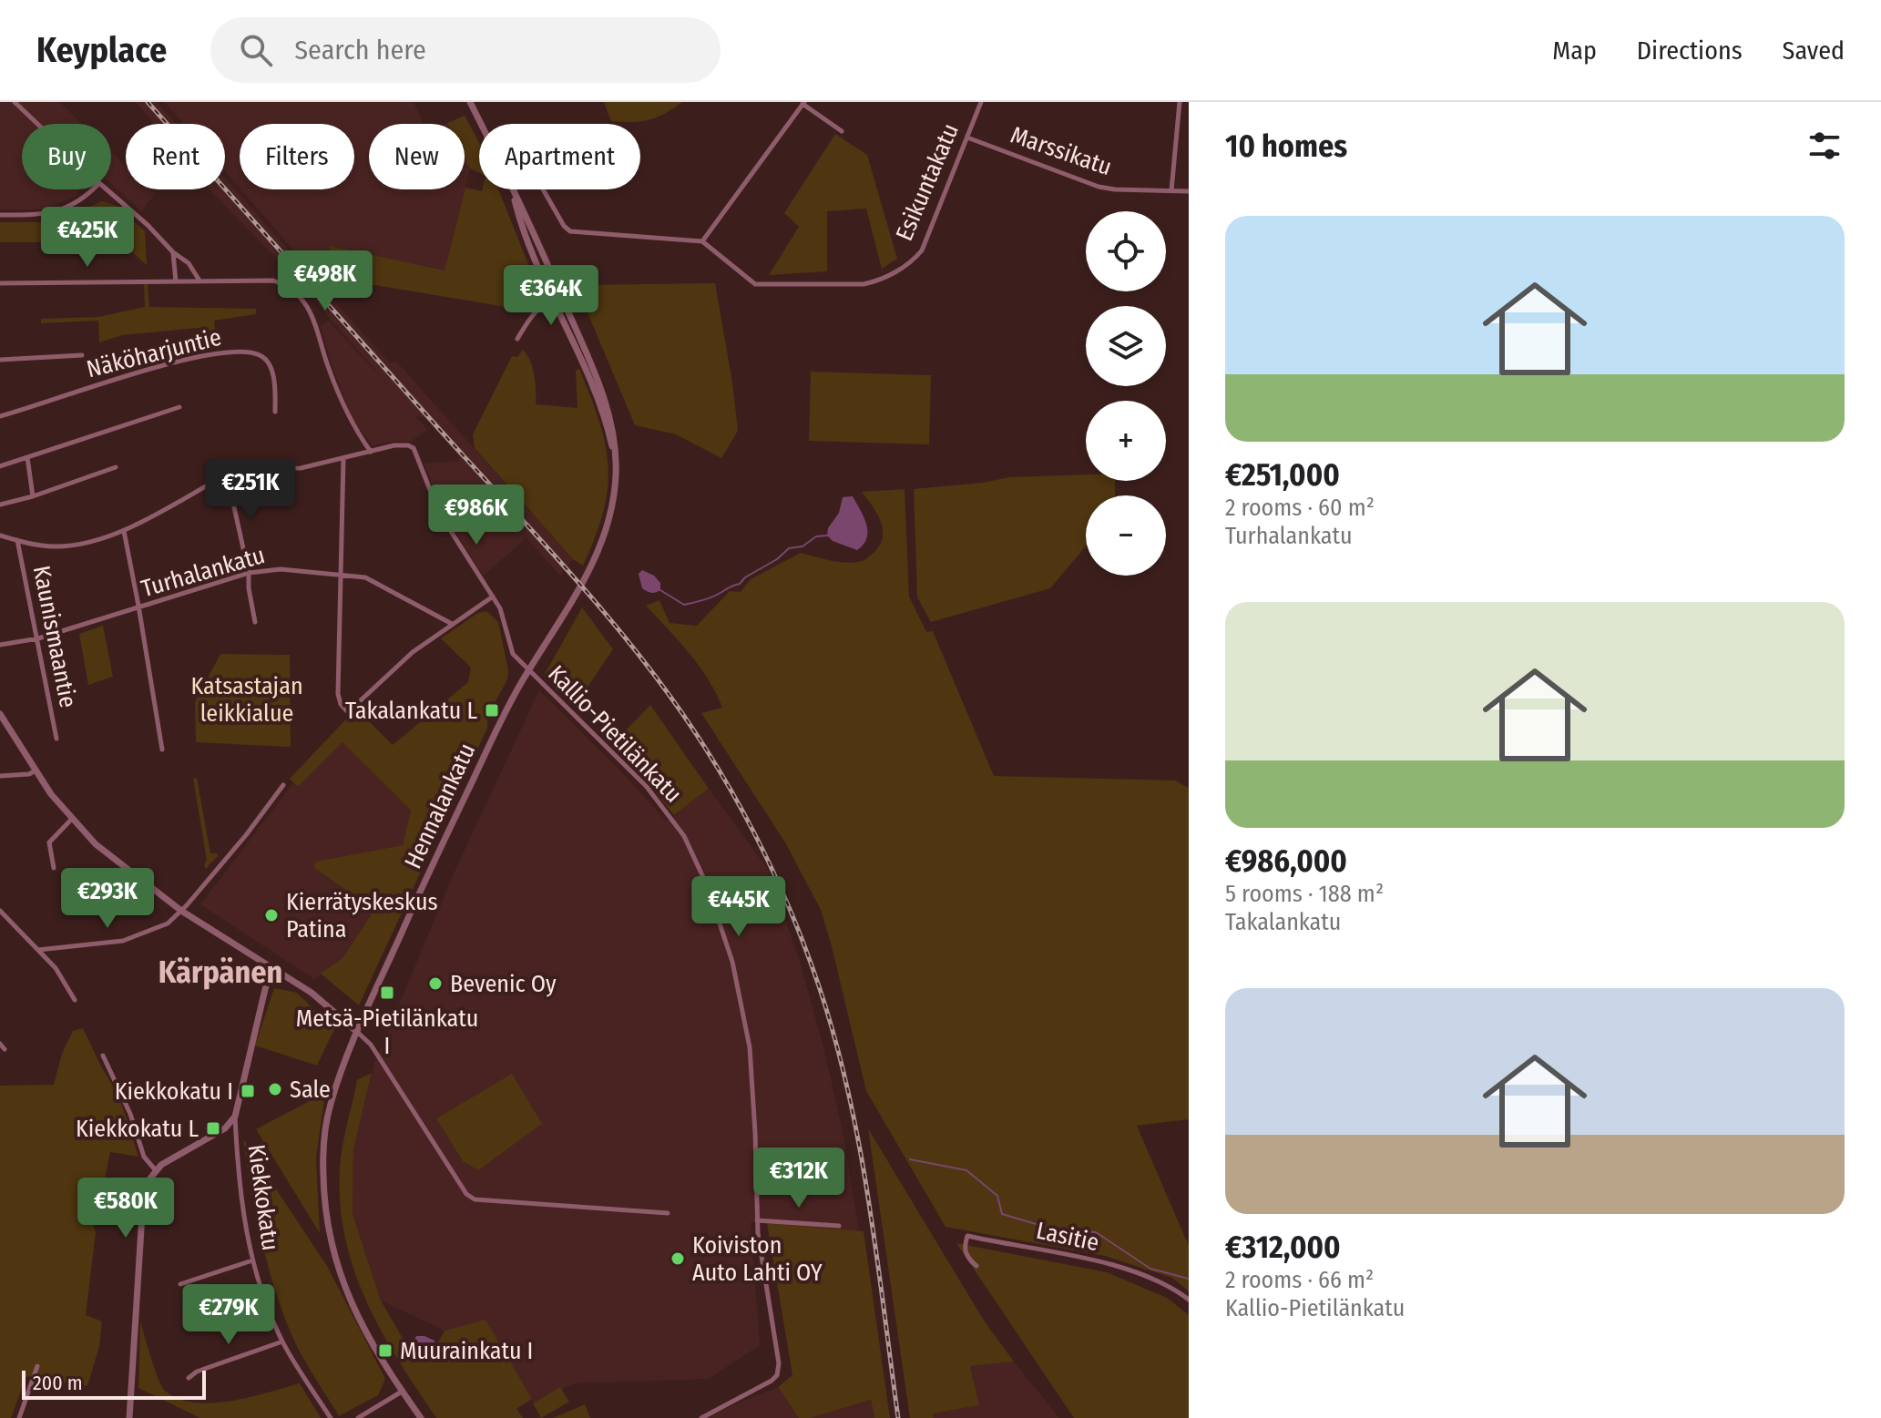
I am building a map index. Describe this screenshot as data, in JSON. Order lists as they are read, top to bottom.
{
  "streets": {
    "street": [
      "Marssikatu",
      "Esikuntakatu",
      "Näköharjuntie",
      "Turhalankatu",
      "Kaunismaantie",
      "Kallio-Pietilänkatu",
      "Hennalankatu",
      "Kiekkokatu",
      "Lasitie"
    ]
  },
  "crossings": [
    ["Marssikatu", "Esikuntakatu"],
    ["Turhalankatu", "Kaunismaantie"],
    ["Kallio-Pietilänkatu", "Hennalankatu"]
  ],
  "districts": ["Kärpänen"],
  "parks": ["Katsastajan leikkialue"],
  "places": {
    "transit": [
      "Takalankatu L",
      "Metsä-Pietilänkatu I",
      "Kiekkokatu I",
      "Kiekkokatu L",
      "Muurainkatu I"
    ],
    "other": [
      "Kierrätyskeskus Patina",
      "Bevenic Oy",
      "Sale",
      "Koiviston Auto Lahti OY"
    ]
  },
  "scale_bar": "200 m",
  "page": {
    "header": "Keyplace",
    "search": "Search here",
    "nav": ["Map", "Directions", "Saved"],
    "heading": "10 homes",
    "chip": [
      "Buy",
      "Rent",
      "Filters",
      "New",
      "Apartment"
    ],
    "list": [
      {
        "name": "€251,000",
        "note": "2 rooms · 60 m² · Turhalankatu"
      },
      {
        "name": "€986,000",
        "note": "5 rooms · 188 m² · Takalankatu"
      },
      {
        "name": "€312,000",
        "note": "2 rooms · 66 m² · Kallio-Pietilänkatu"
      }
    ],
    "price": [
      "€425K",
      "€498K",
      "€364K",
      "€251K",
      "€986K",
      "€293K",
      "€445K",
      "€312K",
      "€580K",
      "€279K"
    ],
    "map_buttons": ["+", "−"],
    "scale": "200 m"
  }
}
